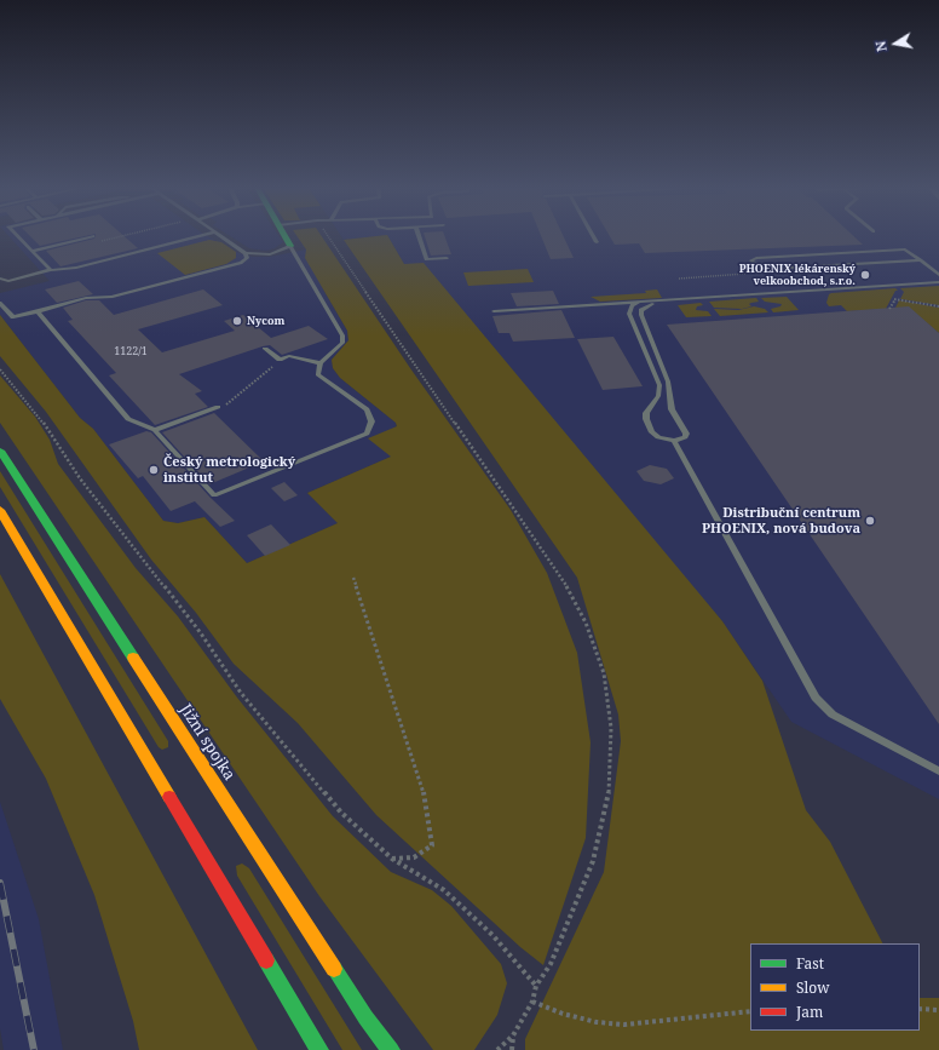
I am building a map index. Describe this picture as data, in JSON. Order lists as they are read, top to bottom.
{
  "streets": {
    "main road": ["Jižní spojka"]
  },
  "places": [
    "PHOENIX lékárenský velkoobchod, s.r.o.",
    "Nycom",
    "Český metrologický institut",
    "Distribuční centrum PHOENIX, nová budova"
  ],
  "house_numbers": ["1122/1"],
  "legend": ["Fast", "Slow", "Jam"],
  "north": "left"
}
